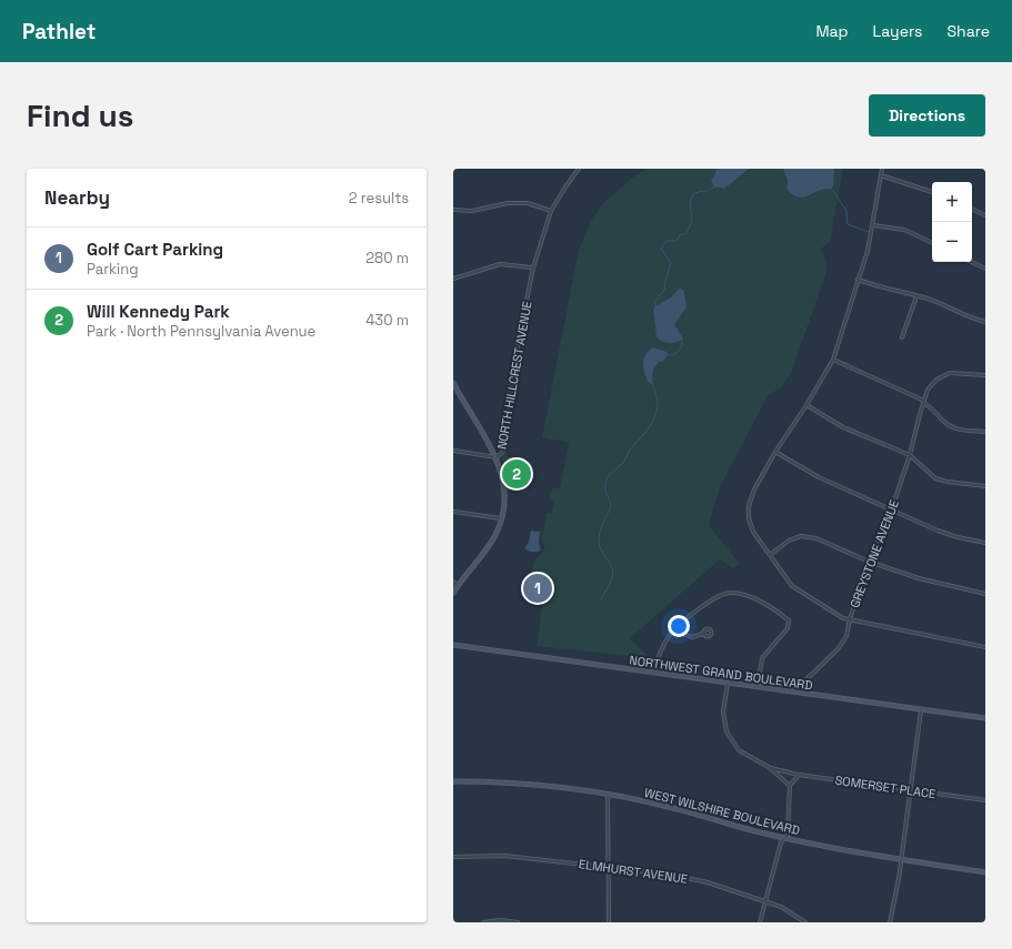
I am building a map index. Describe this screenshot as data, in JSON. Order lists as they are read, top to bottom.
{
  "streets": {
    "street": [
      "NORTH HILLCREST AVENUE",
      "GREYSTONE AVENUE",
      "NORTHWEST GRAND BOULEVARD",
      "SOMERSET PLACE",
      "WEST WILSHIRE BOULEVARD",
      "ELMHURST AVENUE"
    ]
  },
  "crossings": [
    ["GREYSTONE AVENUE", "NORTHWEST GRAND BOULEVARD"]
  ],
  "page": {
    "header": "Pathlet",
    "nav": ["Map", "Layers", "Share"],
    "buttons": "Directions",
    "title": "Find us",
    "heading": ["Nearby", "2 results"],
    "map_buttons": ["+", "−"],
    "list": [
      {
        "mark": "1",
        "name": "Golf Cart Parking",
        "note": "Parking",
        "value": "280 m"
      },
      {
        "mark": "2",
        "name": "Will Kennedy Park",
        "note": "Park · North Pennsylvania Avenue",
        "value": "430 m"
      }
    ],
    "pins": ["2", "1"]
  }
}
